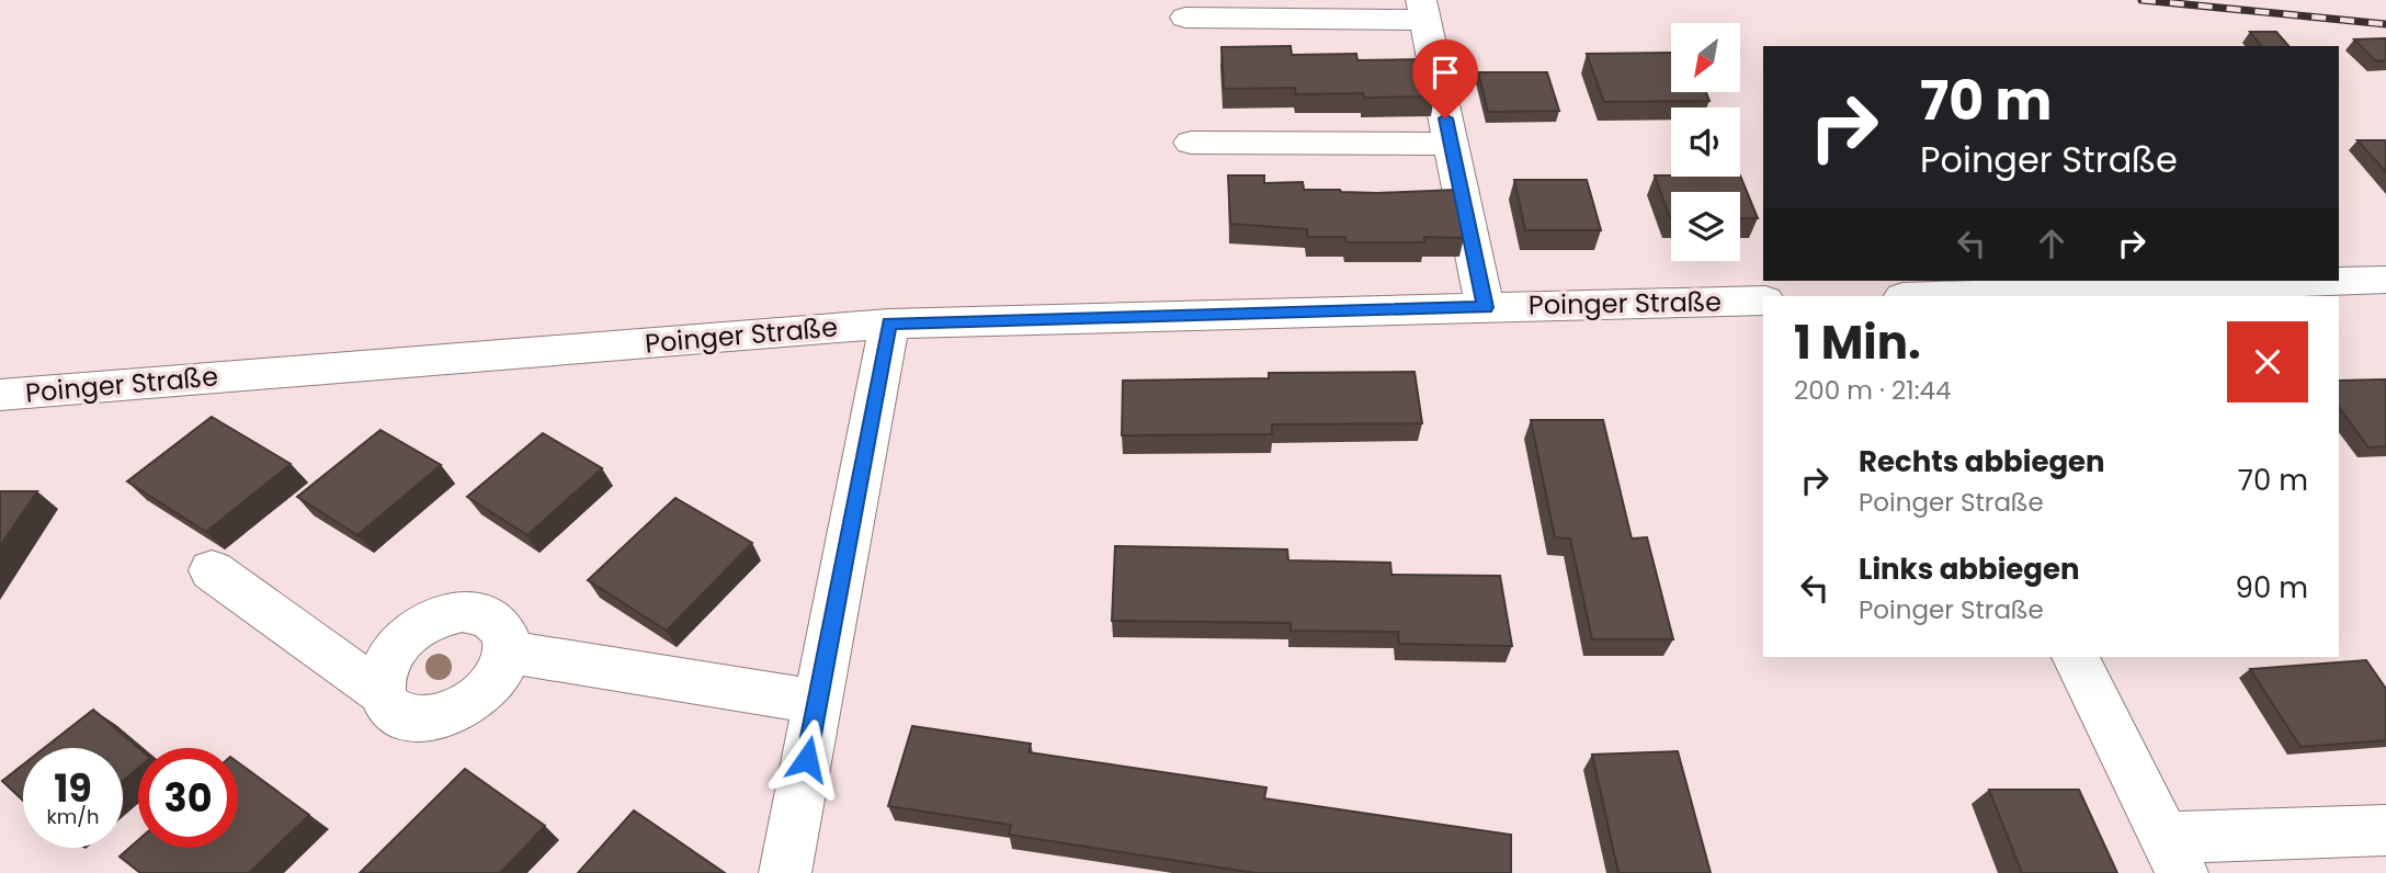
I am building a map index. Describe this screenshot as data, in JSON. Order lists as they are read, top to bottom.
{
  "streets": {
    "street": ["Poinger Straße"]
  },
  "north": "bottom left",
  "page": {
    "turn": ["70 m", "Poinger Straße"],
    "heading": ["1 Min.", "200 m · 21:44"],
    "list": [
      {
        "name": "Rechts abbiegen",
        "note": "Poinger Straße",
        "value": "70 m"
      },
      {
        "name": "Links abbiegen",
        "note": "Poinger Straße",
        "value": "90 m"
      }
    ],
    "speed": "19 km/h",
    "limit": "30"
  }
}
